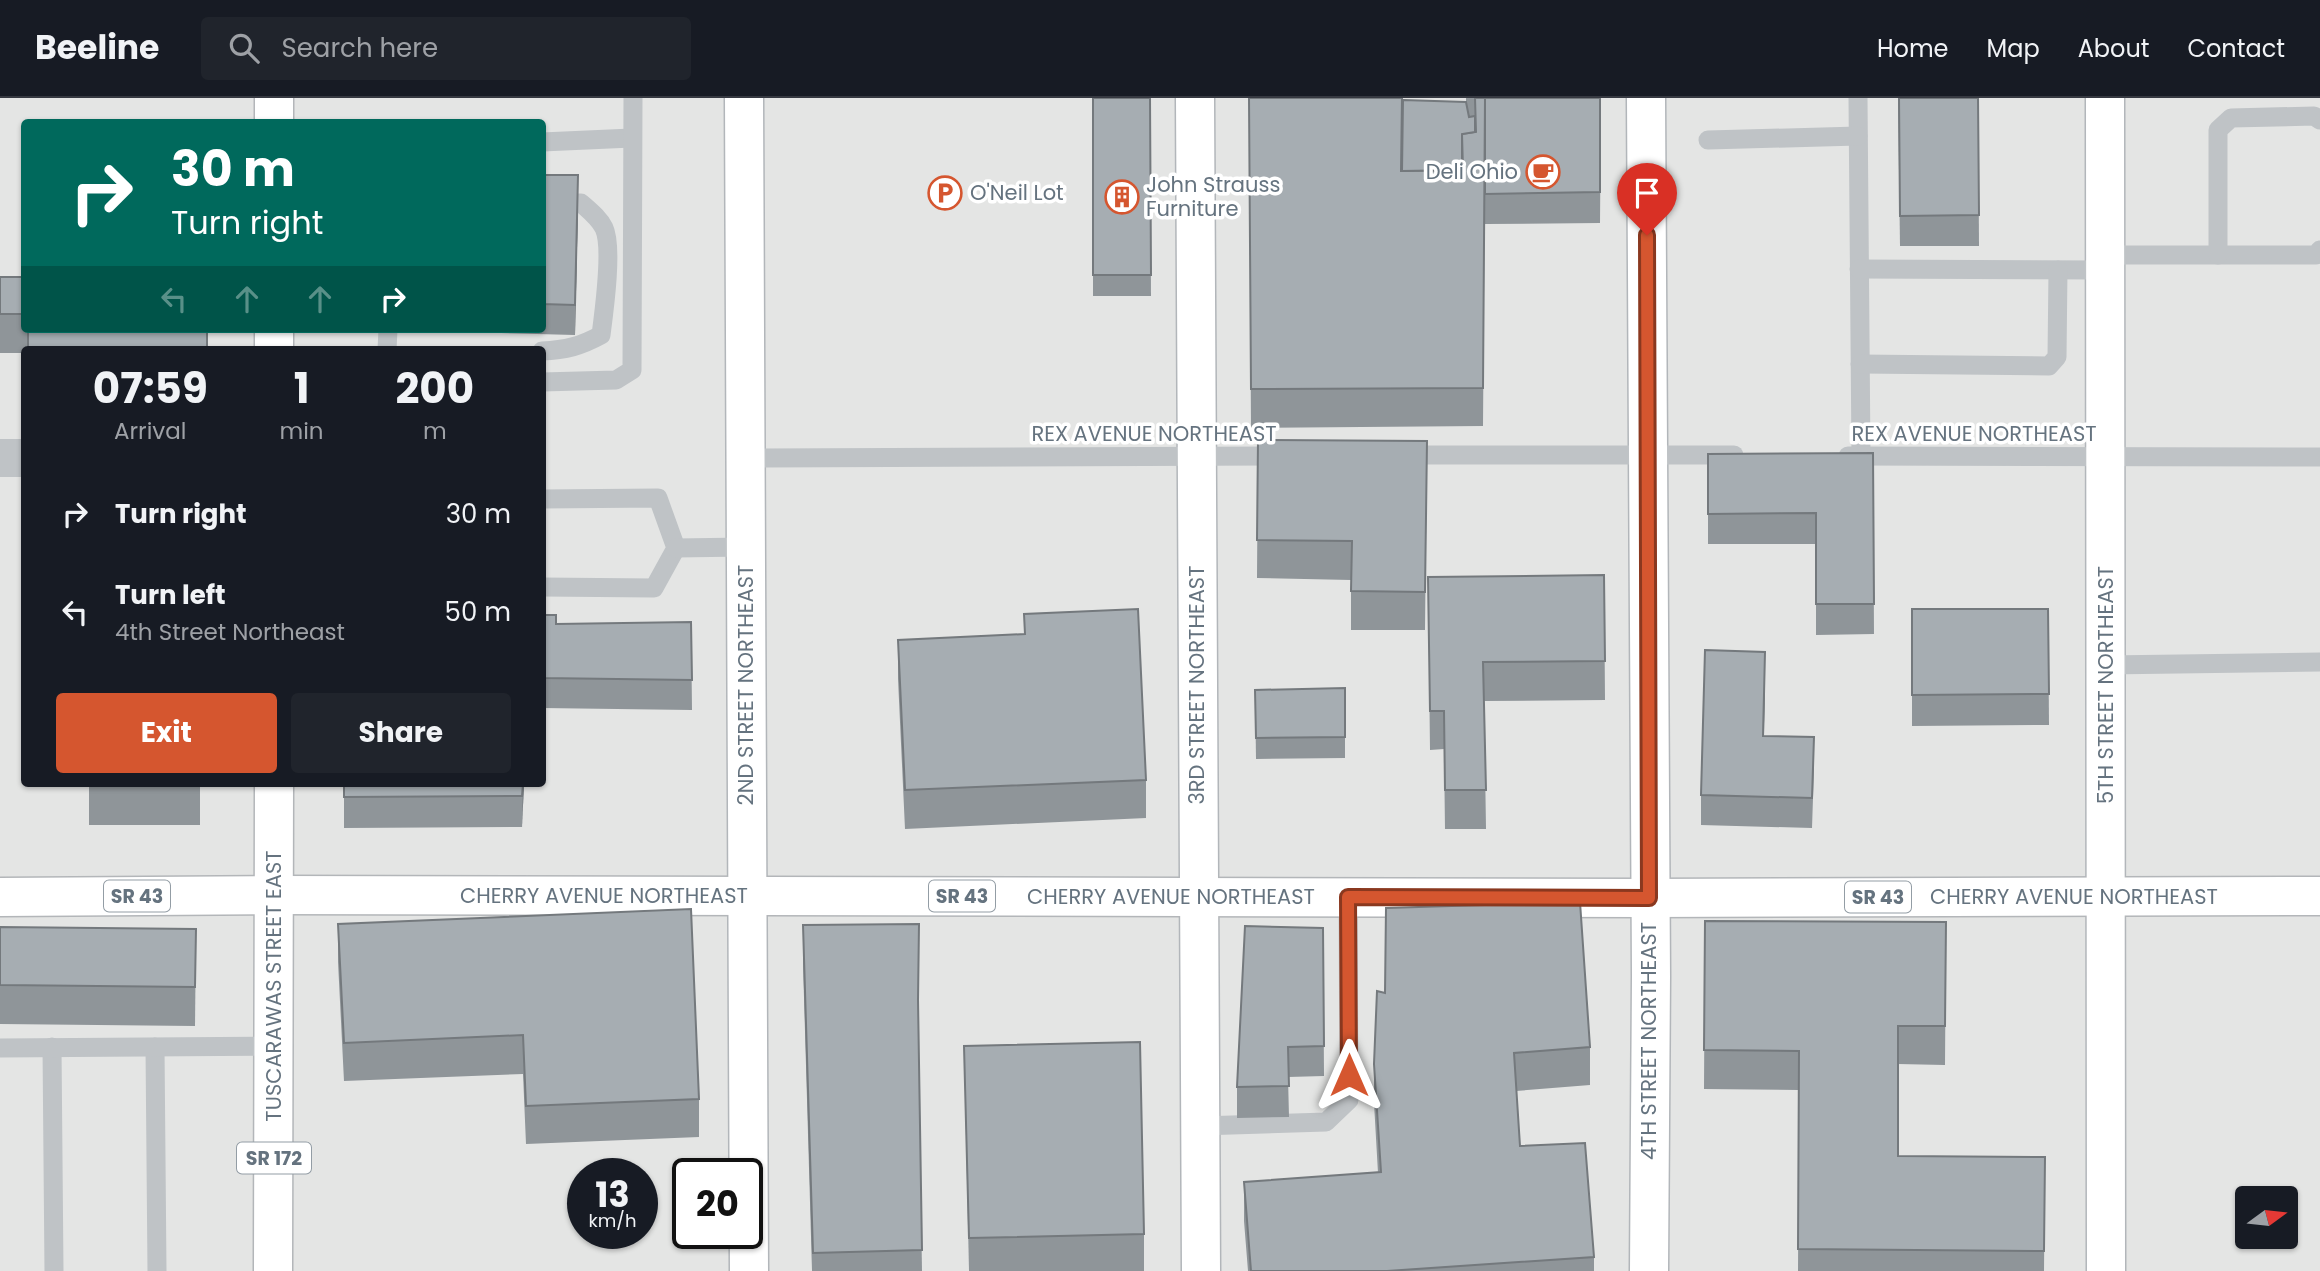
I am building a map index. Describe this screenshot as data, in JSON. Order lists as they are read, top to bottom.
{
  "streets": {
    "main road": [
      "2ND STREET NORTHEAST",
      "3RD STREET NORTHEAST",
      "5TH STREET NORTHEAST",
      "SR 43",
      "CHERRY AVENUE NORTHEAST",
      "TUSCARAWAS STREET EAST",
      "4TH STREET NORTHEAST",
      "SR 172"
    ],
    "lane": ["REX AVENUE NORTHEAST"]
  },
  "crossings": [
    ["REX AVENUE NORTHEAST", "2ND STREET NORTHEAST"],
    ["REX AVENUE NORTHEAST", "3RD STREET NORTHEAST"],
    ["REX AVENUE NORTHEAST", "5TH STREET NORTHEAST"],
    ["2ND STREET NORTHEAST", "CHERRY AVENUE NORTHEAST"],
    ["3RD STREET NORTHEAST", "CHERRY AVENUE NORTHEAST"],
    ["5TH STREET NORTHEAST", "CHERRY AVENUE NORTHEAST"],
    ["SR 43", "CHERRY AVENUE NORTHEAST"],
    ["SR 43", "TUSCARAWAS STREET EAST"],
    ["CHERRY AVENUE NORTHEAST", "TUSCARAWAS STREET EAST"],
    ["CHERRY AVENUE NORTHEAST", "4TH STREET NORTHEAST"]
  ],
  "places": {
    "cafe": ["Deli Ohio"],
    "parking": ["O'Neil Lot"],
    "building": ["John Strauss Furniture"]
  },
  "north": "right",
  "page": {
    "header": "Beeline",
    "search": "Search here",
    "nav": [
      "Home",
      "Map",
      "About",
      "Contact"
    ],
    "turn": ["30 m", "Turn right"],
    "eta": [
      "07:59",
      "Arrival",
      "1",
      "min",
      "200",
      "m"
    ],
    "list": [
      {
        "name": "Turn right",
        "value": "30 m"
      },
      {
        "name": "Turn left",
        "note": "4th Street Northeast",
        "value": "50 m"
      }
    ],
    "buttons": ["Exit", "Share"],
    "speed": "13 km/h",
    "limit": "20"
  }
}
